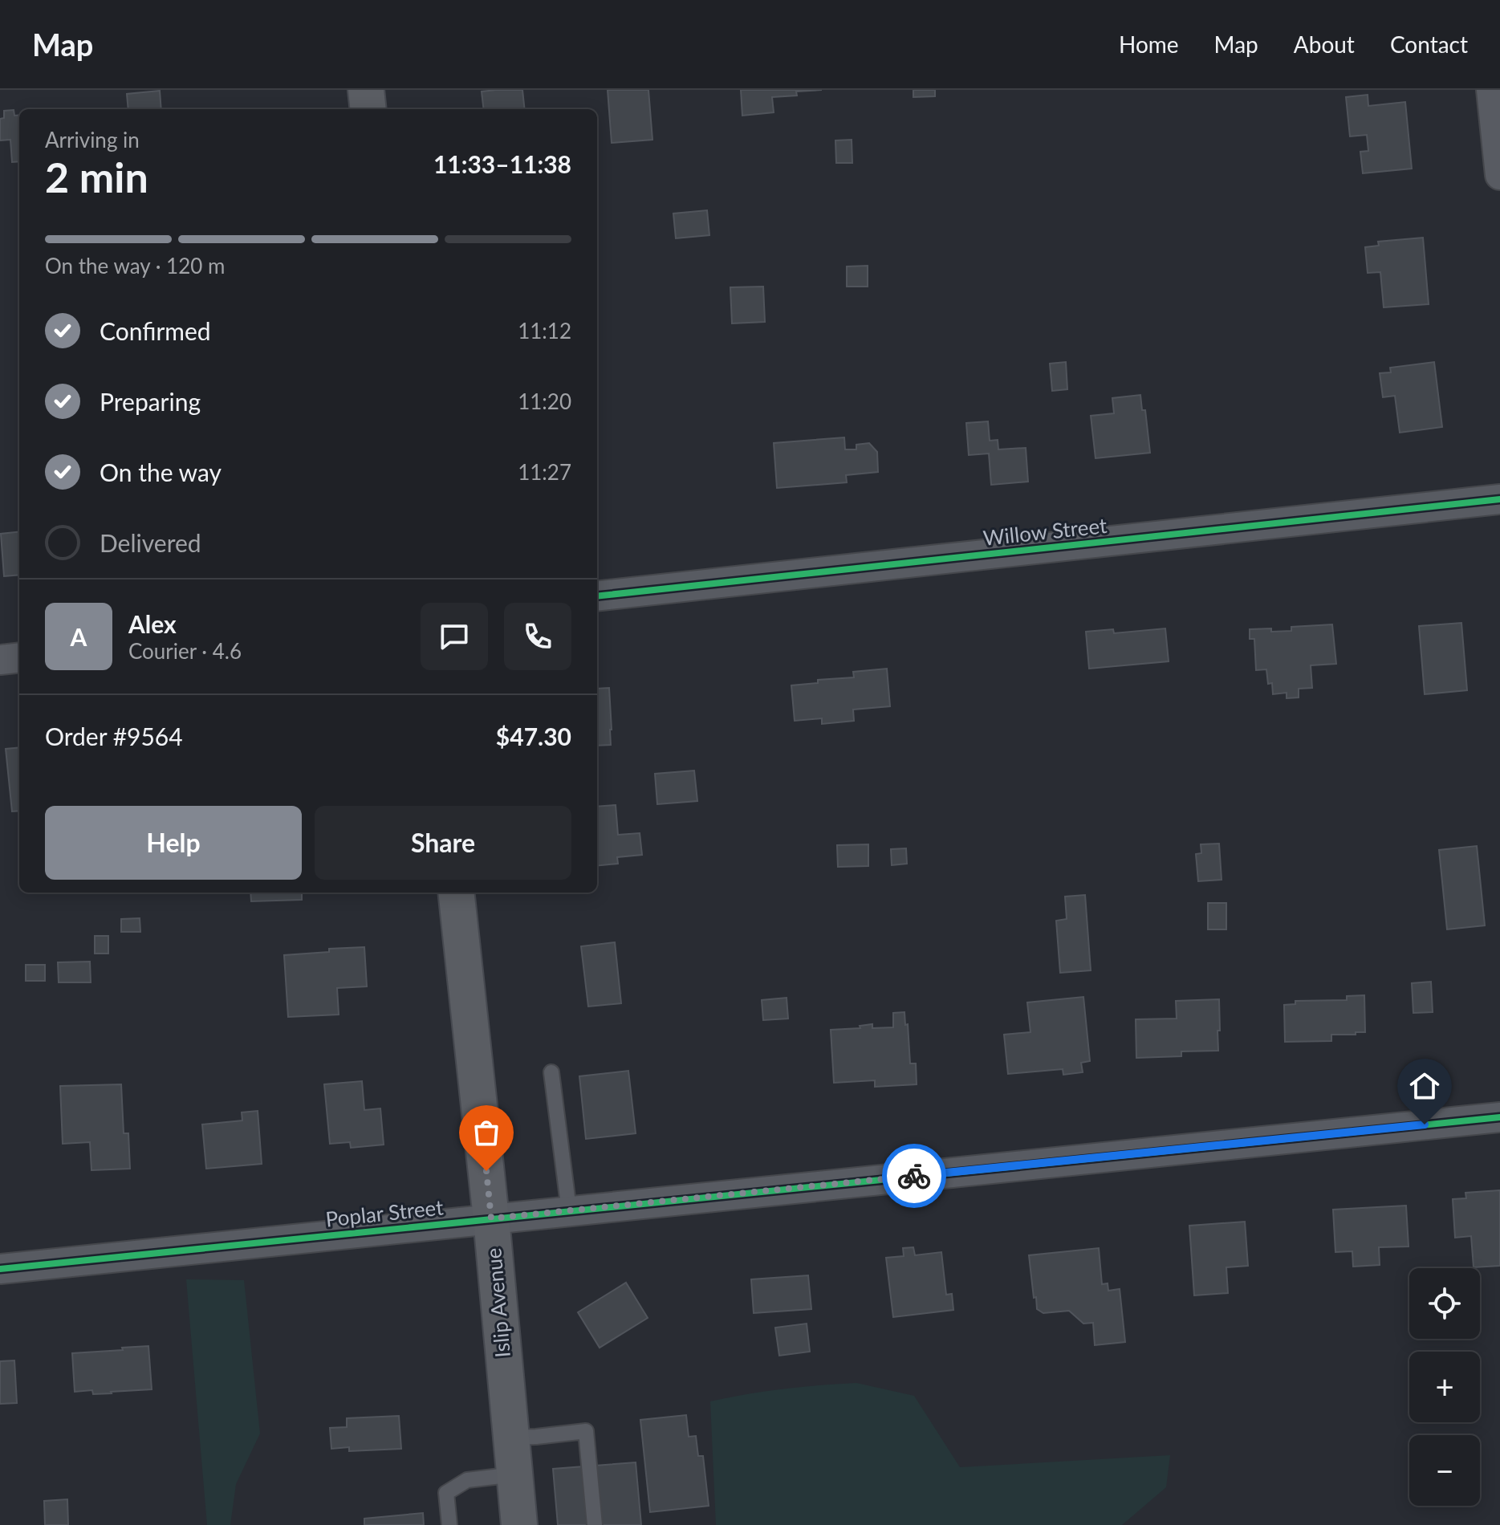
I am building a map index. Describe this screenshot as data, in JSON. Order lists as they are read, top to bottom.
{
  "streets": {
    "main road": ["Islip Avenue"],
    "street": ["Willow Street", "Poplar Street"]
  },
  "crossings": [
    ["Poplar Street", "Islip Avenue"]
  ],
  "page": {
    "header": "Map",
    "nav": [
      "Home",
      "Map",
      "About",
      "Contact"
    ],
    "heading": ["2 min", "Arriving in", "11:33–11:38"],
    "panel": [
      "Alex",
      "Courier · 4.6",
      "Order #9564",
      "$47.30"
    ],
    "bar": "On the way · 120 m",
    "list": [
      ["Confirmed", "11:12"],
      ["Preparing", "11:20"],
      ["On the way", "11:27"],
      "Delivered"
    ],
    "round": "A",
    "buttons": ["Help", "Share"],
    "map_buttons": ["+", "−"]
  }
}
